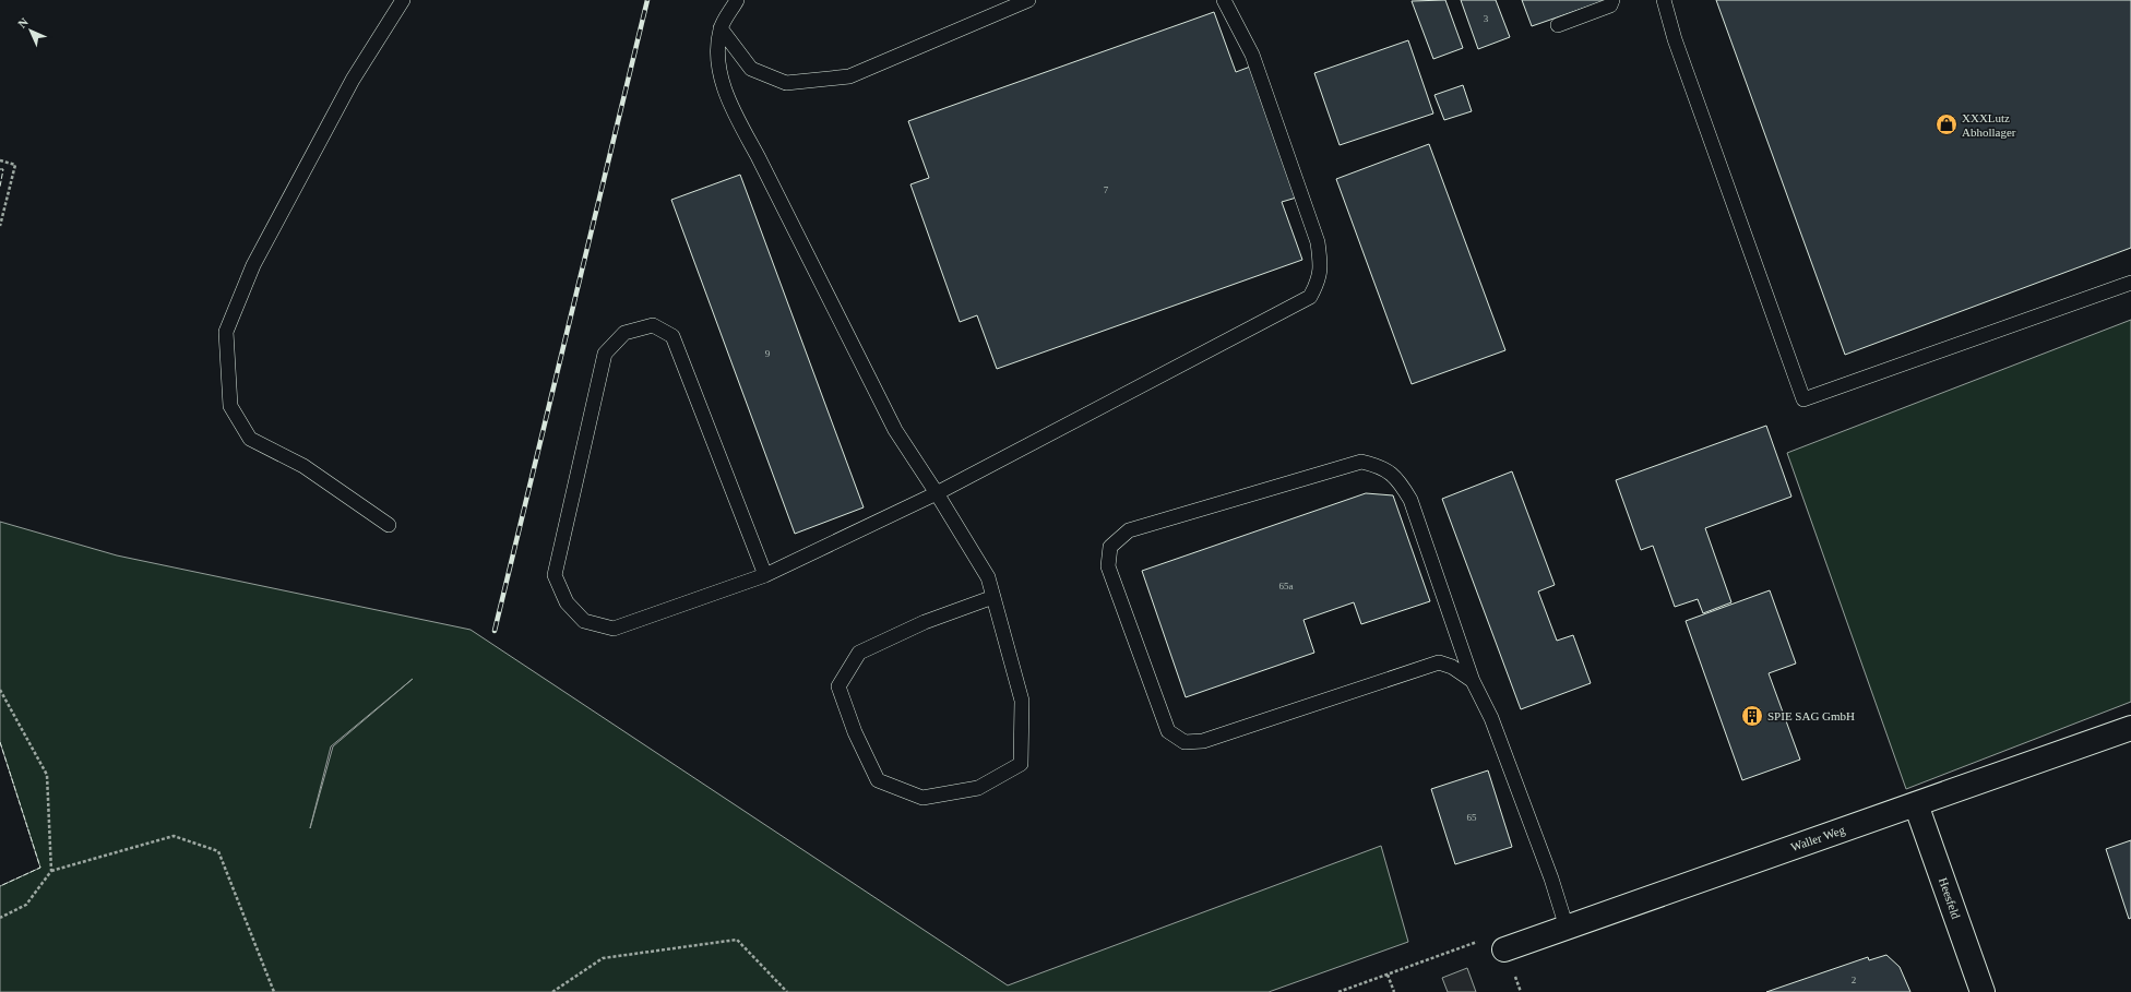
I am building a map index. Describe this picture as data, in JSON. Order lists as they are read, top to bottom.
{
  "streets": {
    "street": ["Waller Weg", "Heesfeld"]
  },
  "crossings": [
    ["Waller Weg", "Heesfeld"]
  ],
  "places": {
    "shop": ["XXXLutz Abhollager"],
    "building": ["SPIE SAG GmbH"]
  },
  "house_numbers": [
    "3",
    "7",
    "9",
    "65a",
    "65",
    "2"
  ],
  "north": "top left"
}
